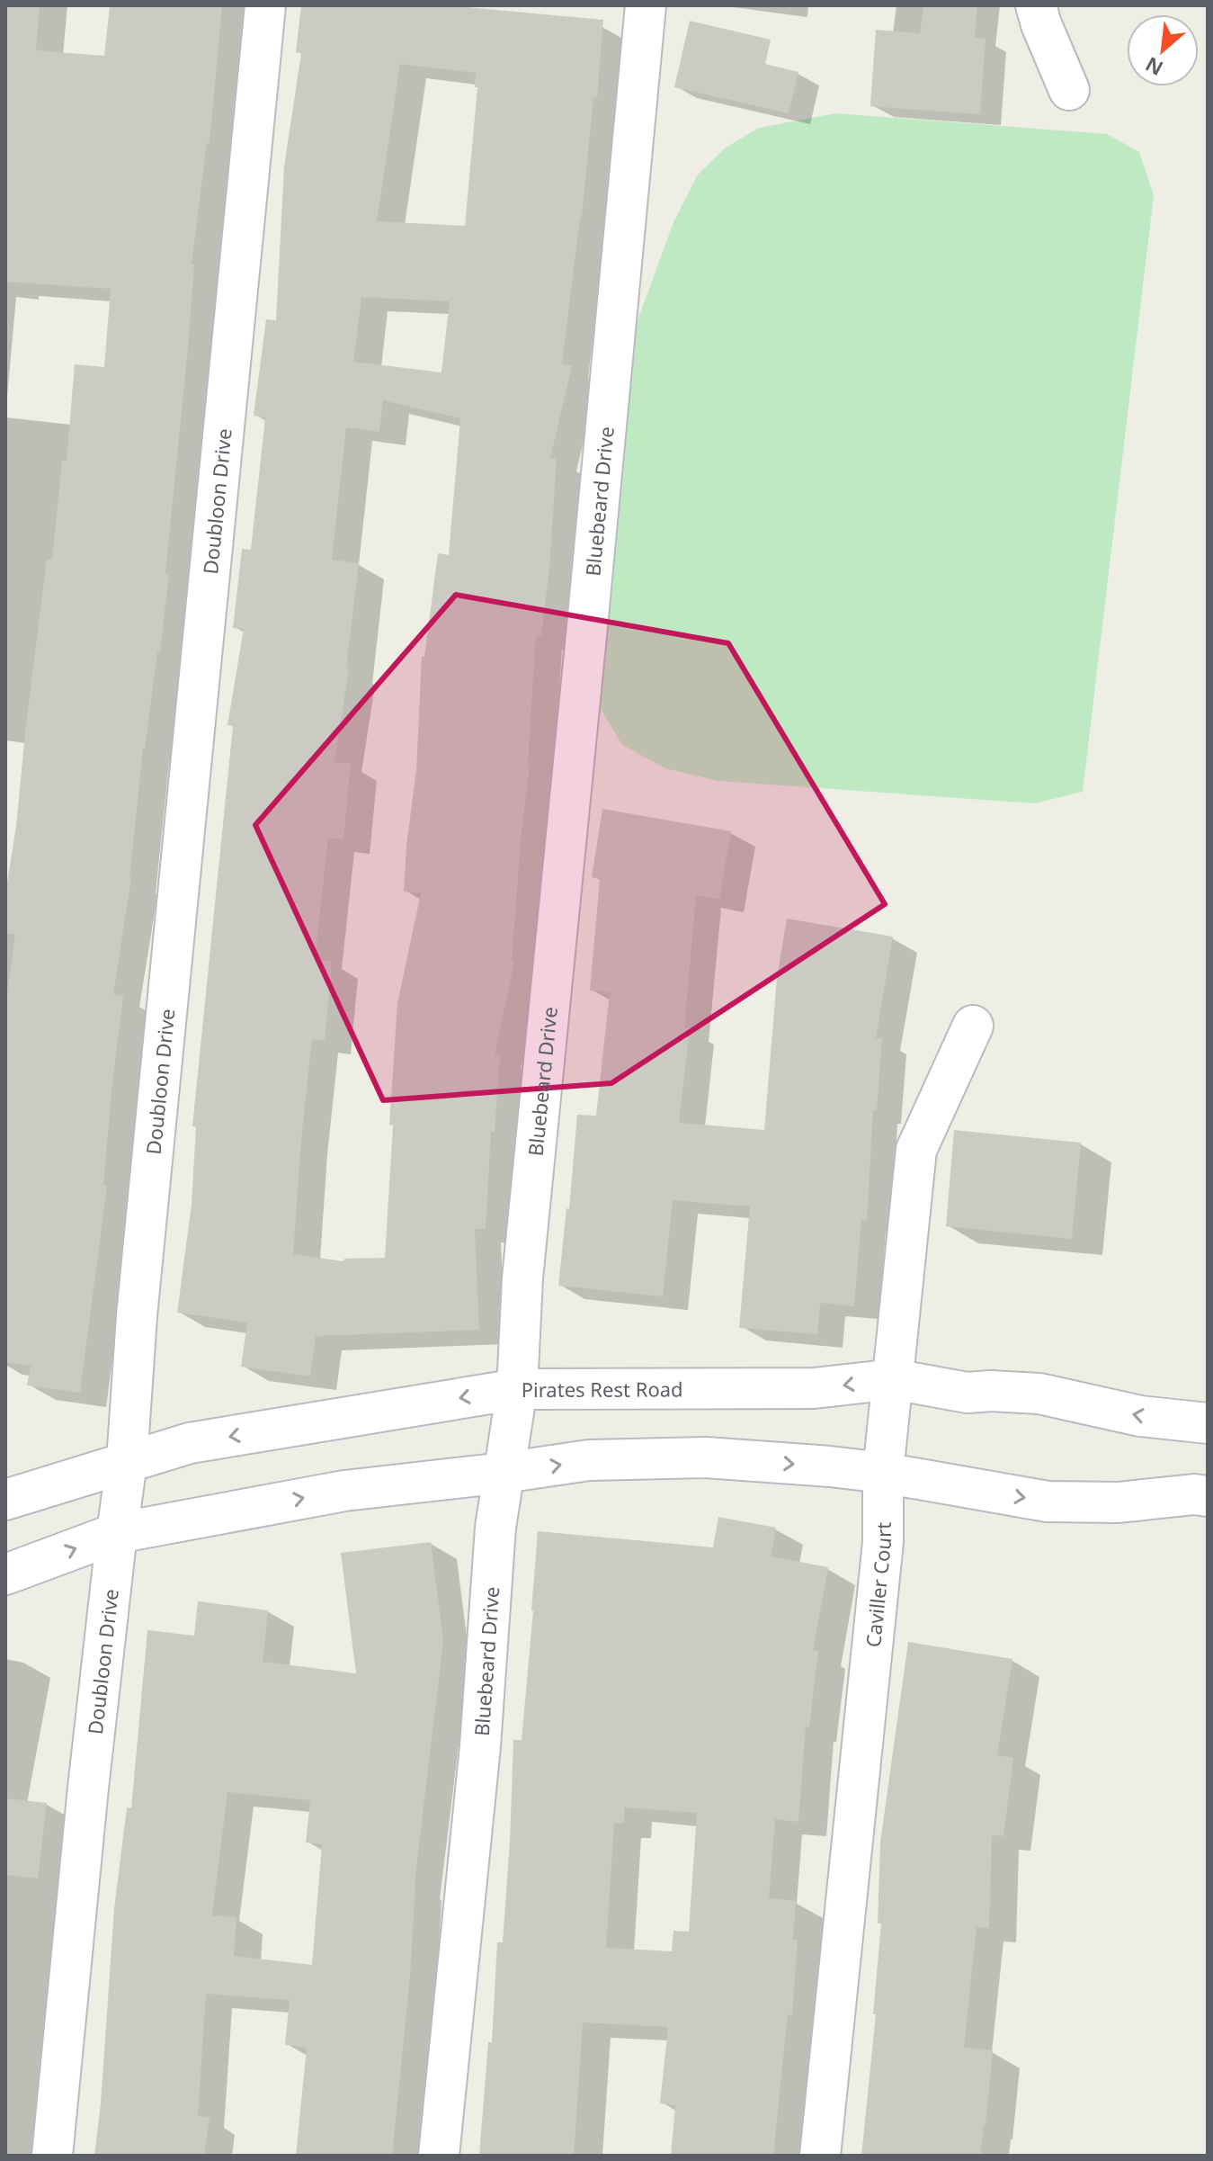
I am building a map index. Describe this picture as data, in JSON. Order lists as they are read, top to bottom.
{
  "streets": {
    "street": [
      "Doubloon Drive",
      "Bluebeard Drive",
      "Pirates Rest Road",
      "Caviller Court"
    ]
  },
  "crossings": [
    ["Doubloon Drive", "Pirates Rest Road"],
    ["Bluebeard Drive", "Pirates Rest Road"],
    ["Pirates Rest Road", "Caviller Court"]
  ],
  "north": "bottom left"
}
